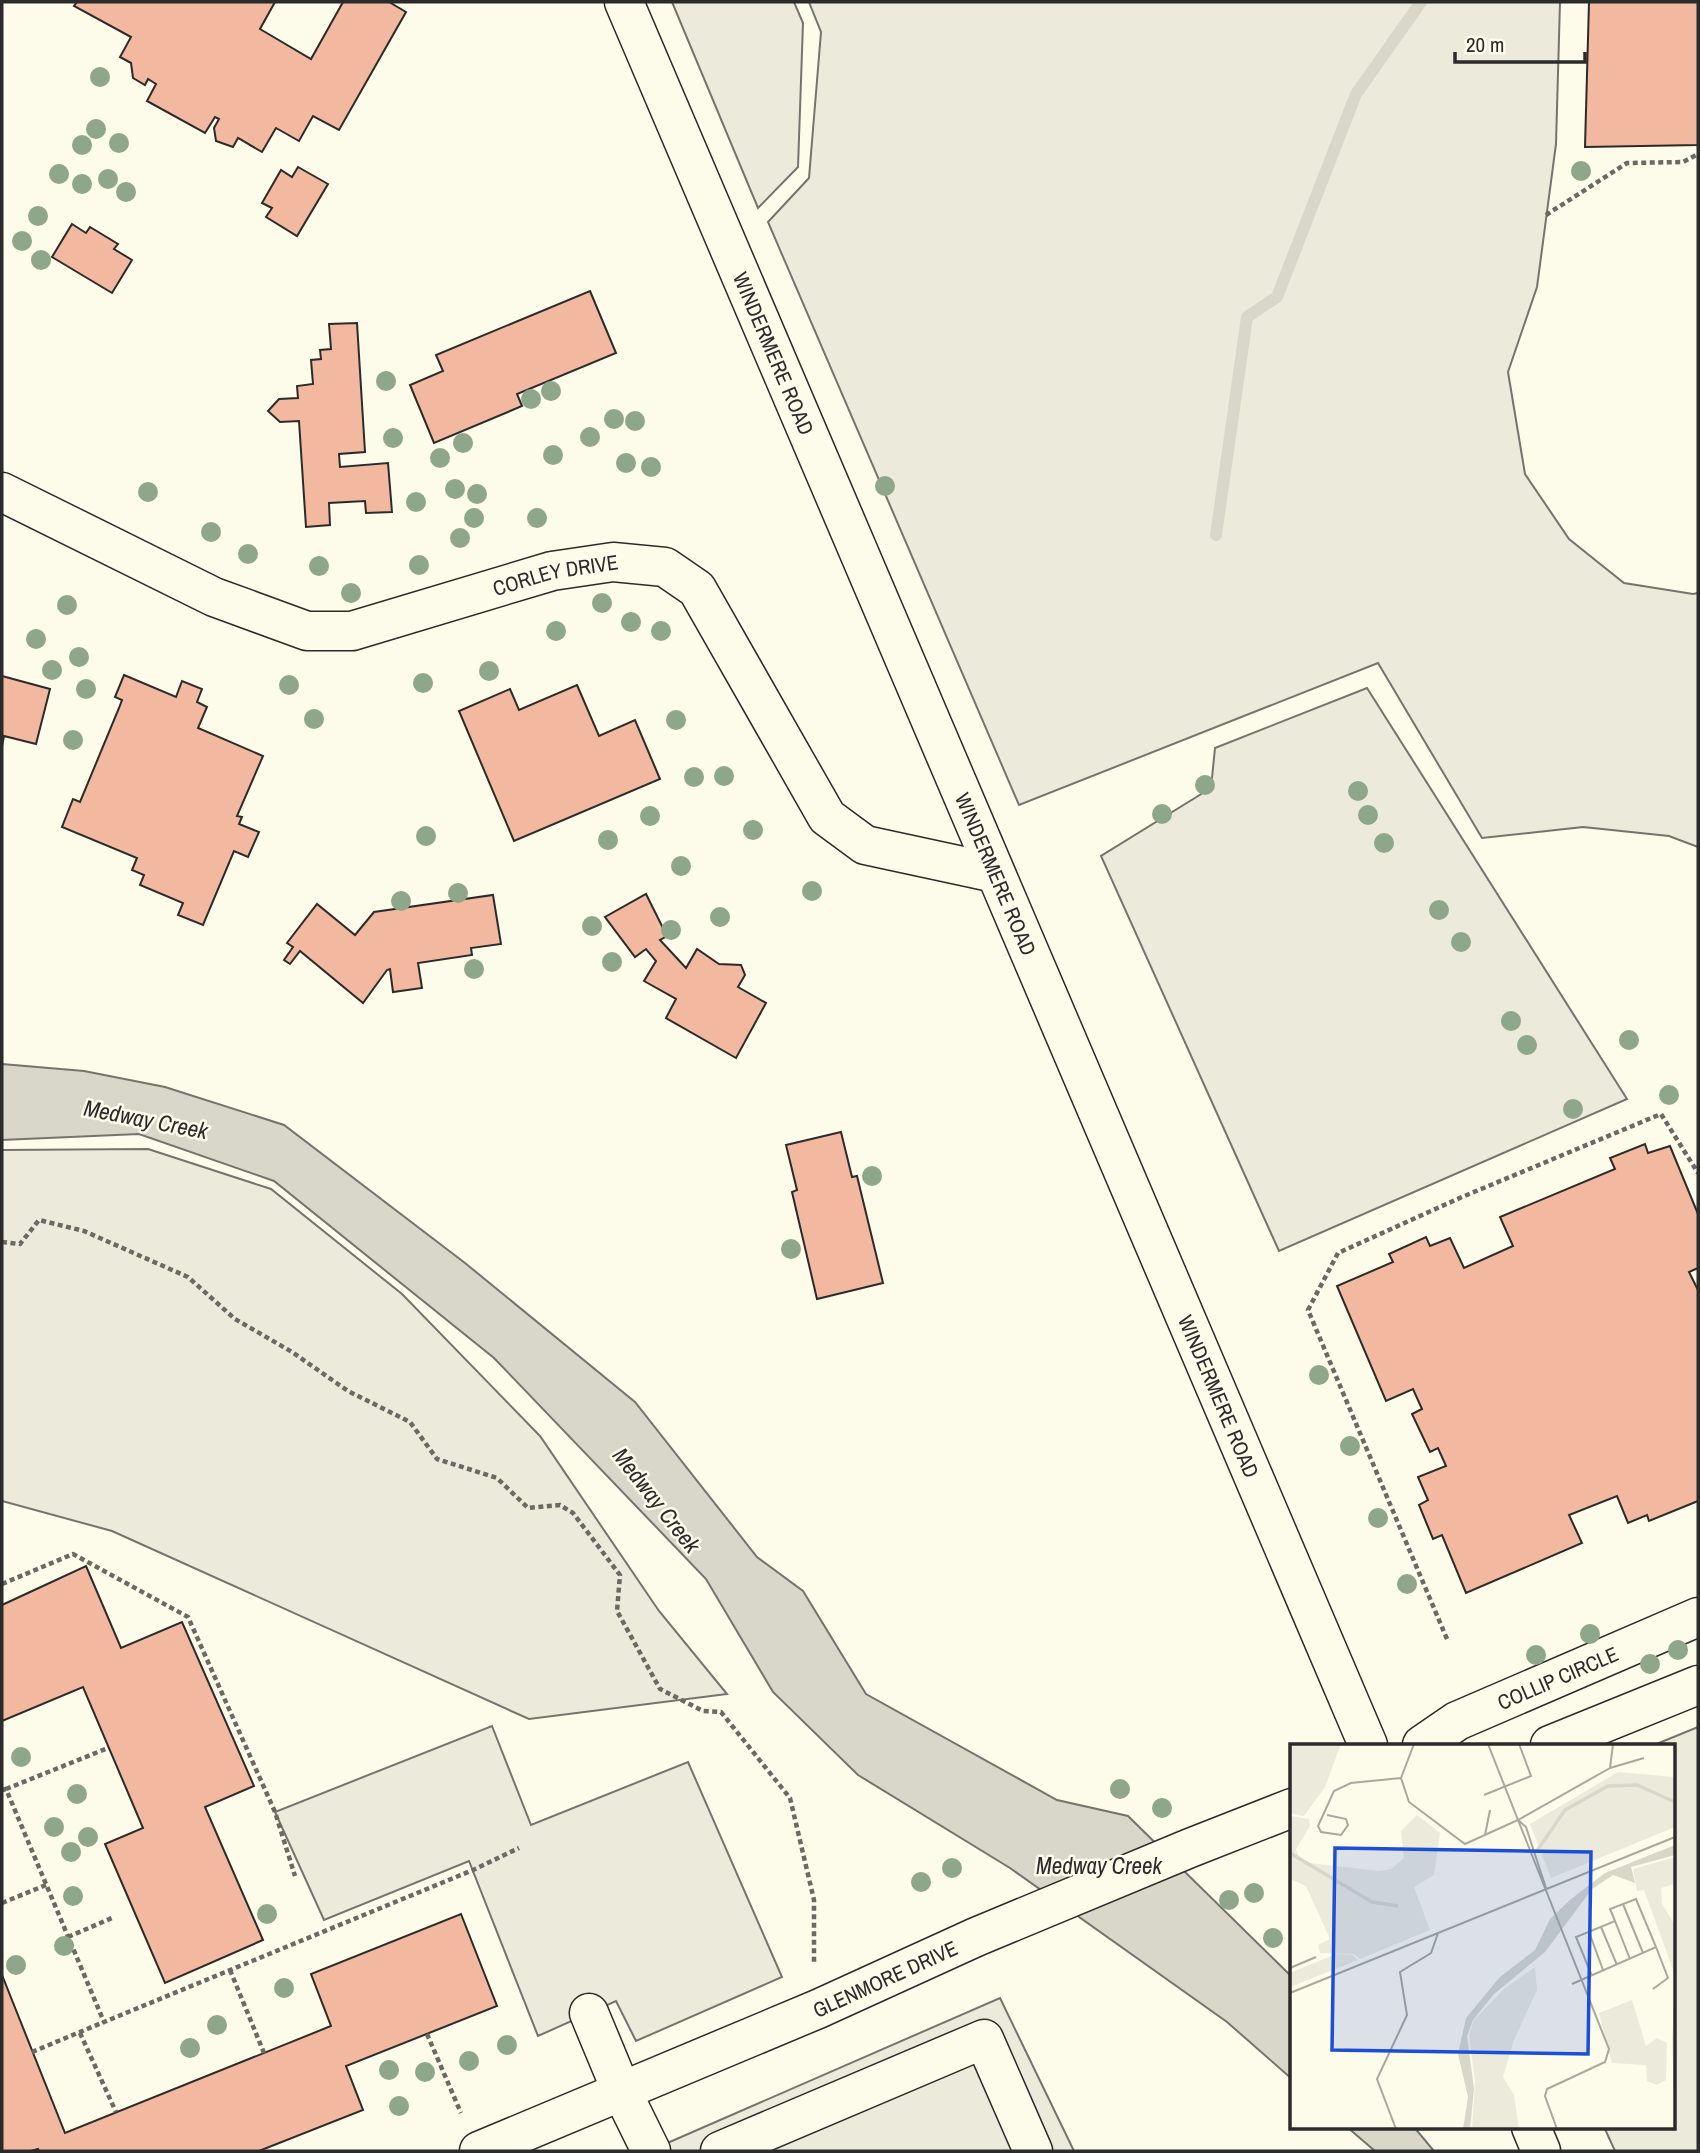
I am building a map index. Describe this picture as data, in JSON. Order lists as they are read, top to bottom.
{
  "streets": {
    "street": [
      "WINDERMERE ROAD",
      "CORLEY DRIVE",
      "COLLIP CIRCLE",
      "GLENMORE DRIVE"
    ]
  },
  "crossings": [
    ["WINDERMERE ROAD", "CORLEY DRIVE"]
  ],
  "water": ["Medway Creek"],
  "scale_bar": "20 m"
}
